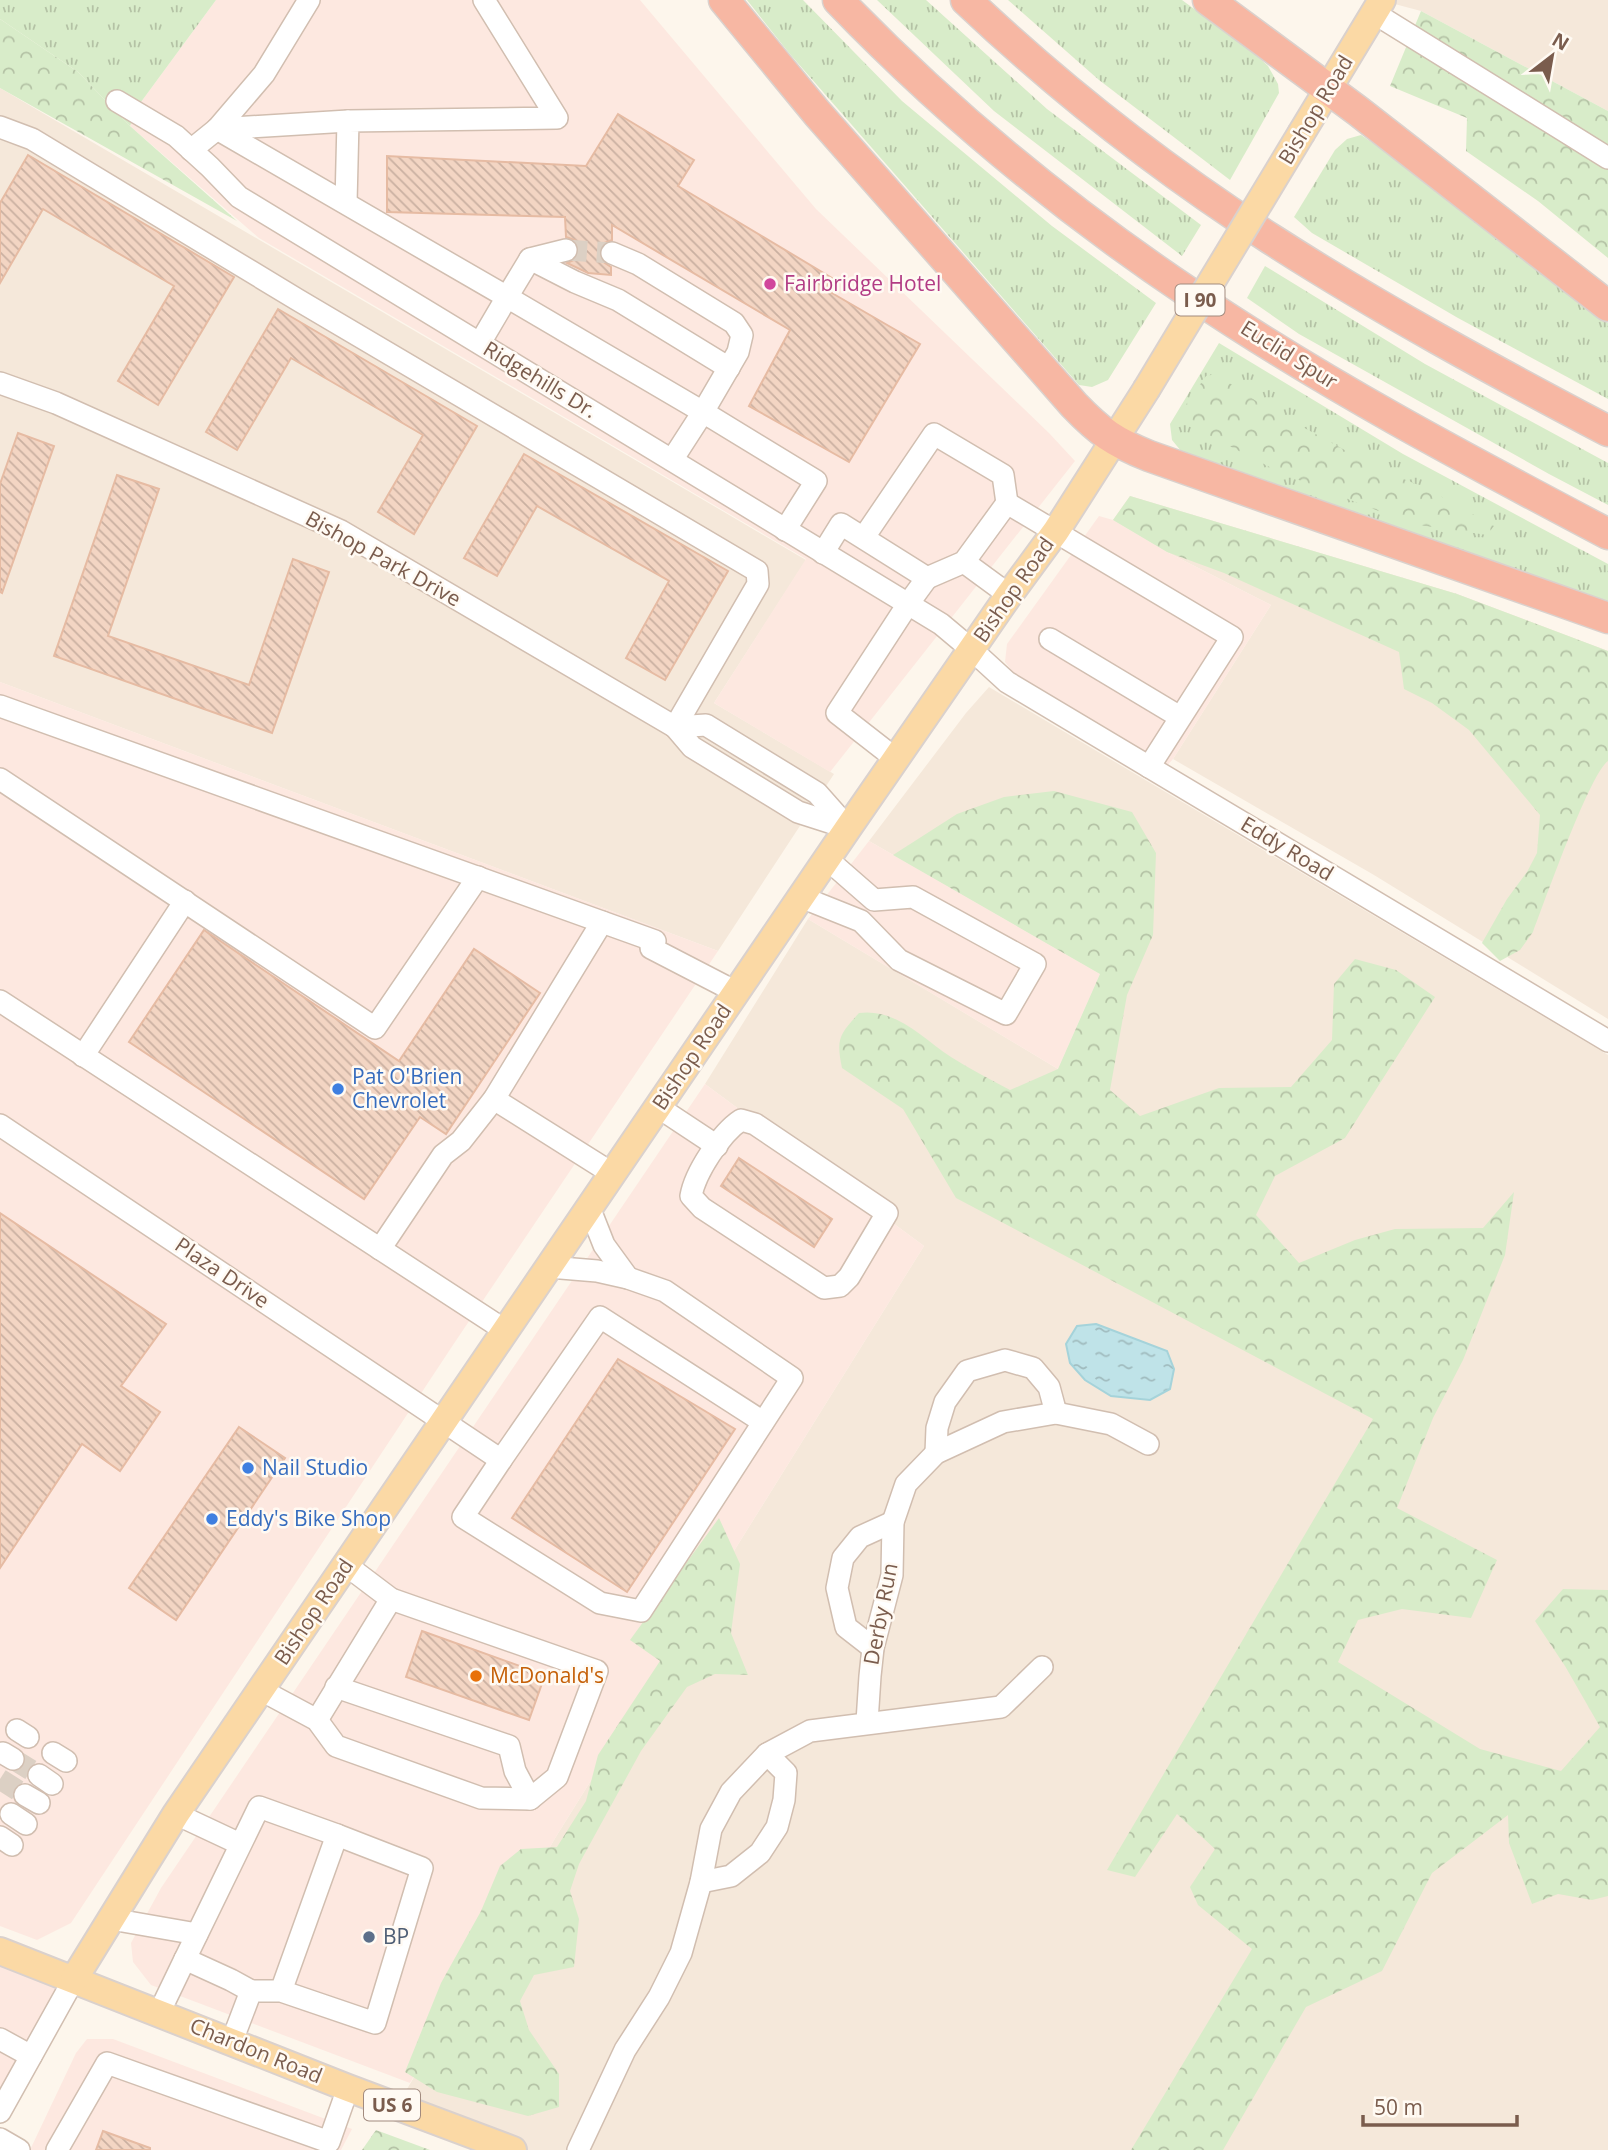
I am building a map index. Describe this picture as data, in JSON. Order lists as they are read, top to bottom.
{
  "streets": {
    "highway": ["I 90", "Euclid Spur"],
    "main road": ["Bishop Road", "Chardon Road", "US 6"],
    "street": [
      "Ridgehills Dr.",
      "Bishop Park Drive",
      "Eddy Road",
      "Plaza Drive",
      "Derby Run"
    ]
  },
  "crossings": [
    ["Bishop Road", "Ridgehills Dr."],
    ["Bishop Road", "Eddy Road"],
    ["Bishop Road", "Plaza Drive"],
    ["Bishop Road", "Chardon Road"],
    ["Ridgehills Dr.", "Eddy Road"]
  ],
  "places": [
    "Fairbridge Hotel",
    "Pat O'Brien Chevrolet",
    "Nail Studio",
    "Eddy's Bike Shop",
    "McDonald's",
    "BP"
  ],
  "scale_bar": "50 m",
  "north": "top right"
}
